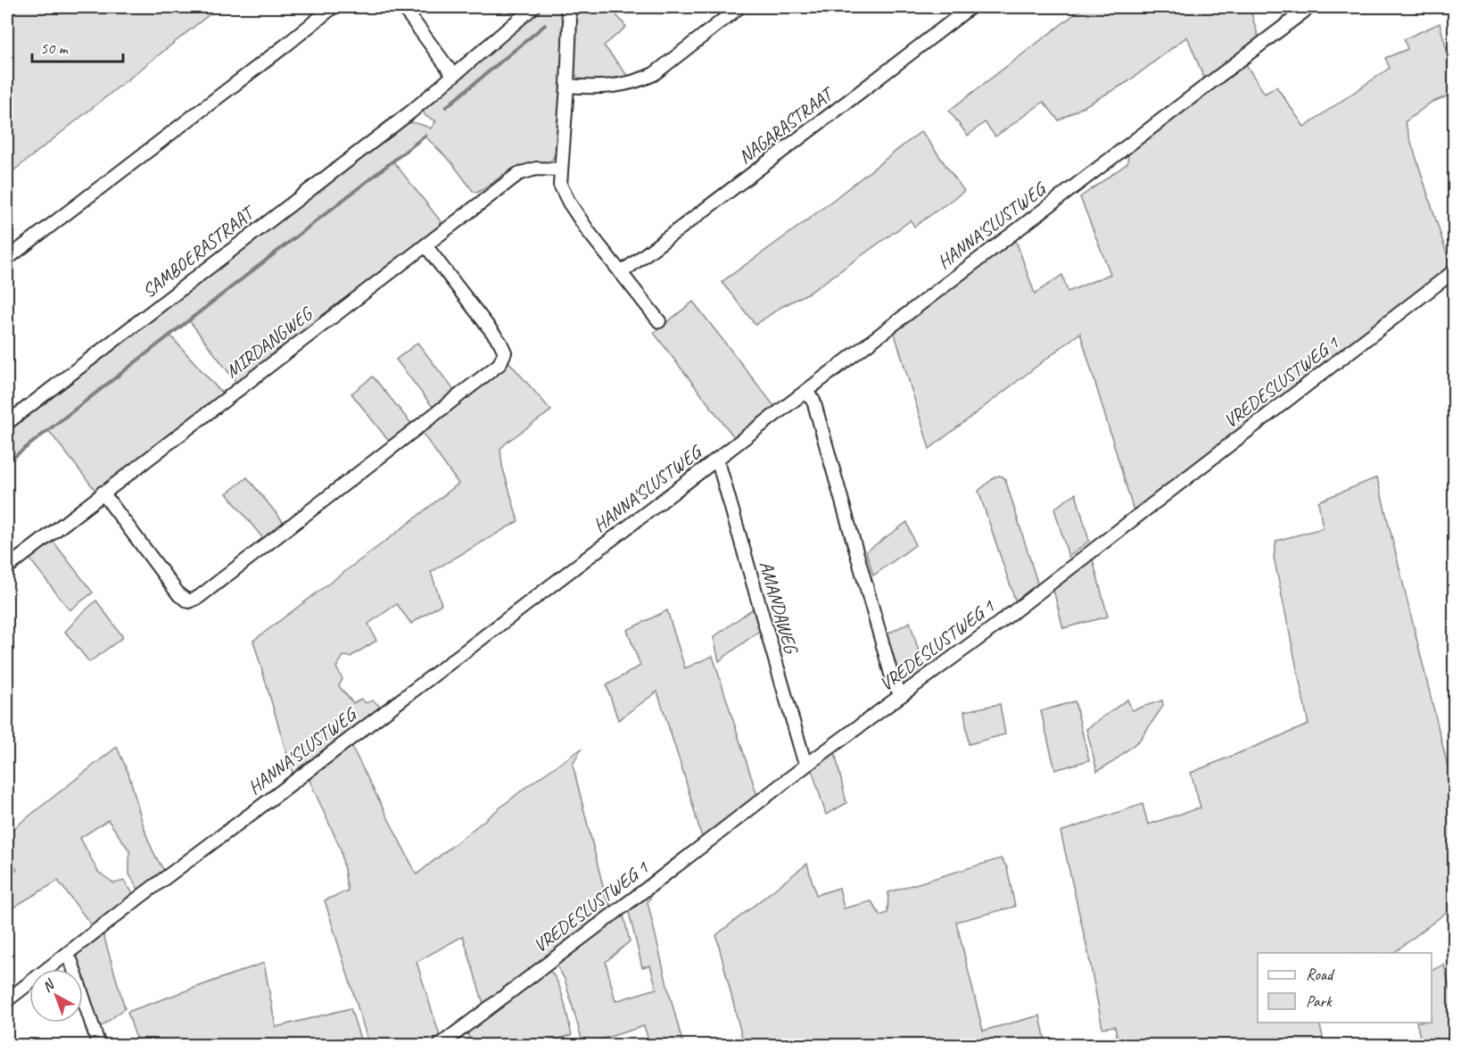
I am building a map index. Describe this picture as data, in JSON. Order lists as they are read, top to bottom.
{
  "streets": {
    "street": [
      "NAGARASTRAAT",
      "HANNA'SLUSTWEG",
      "SAMBOERASTRAAT",
      "MIRDANGWEG",
      "VREDESLUSTWEG 1",
      "AMANDAWEG"
    ]
  },
  "crossings": [
    ["HANNA'SLUSTWEG", "AMANDAWEG"],
    ["VREDESLUSTWEG 1", "AMANDAWEG"]
  ],
  "legend": ["Road", "Park"],
  "scale_bar": "50 m",
  "north": "top left"
}
